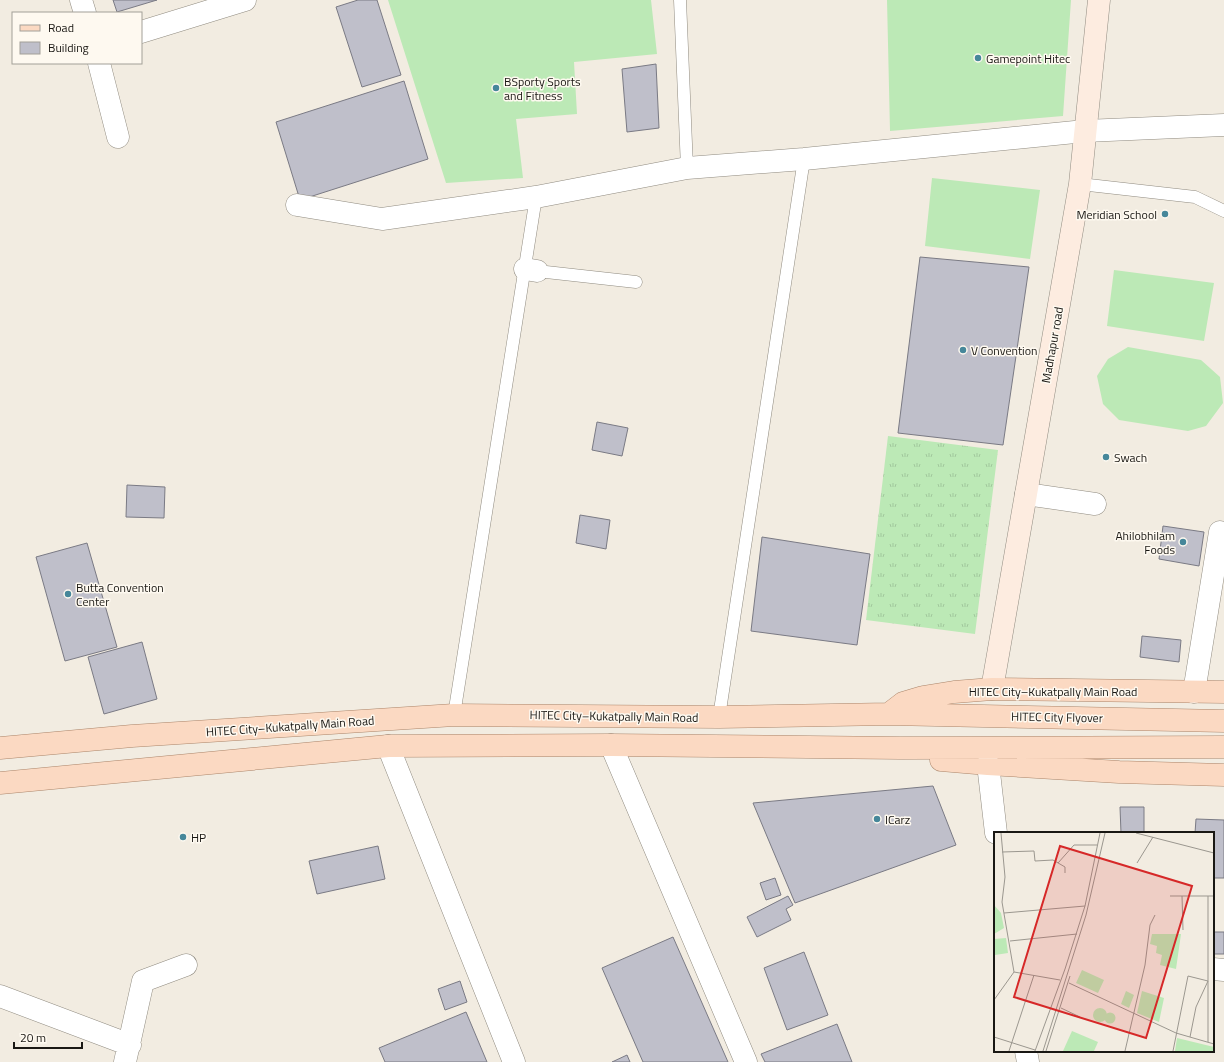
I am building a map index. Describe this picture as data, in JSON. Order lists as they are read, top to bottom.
{
  "streets": {
    "main road": ["HITEC City–Kukatpally Main Road", "HITEC City Flyover"],
    "street": ["Madhapur road"]
  },
  "crossings": [
    ["Madhapur road", "HITEC City–Kukatpally Main Road"],
    ["HITEC City–Kukatpally Main Road", "HITEC City Flyover"]
  ],
  "places": [
    "Gamepoint Hitec",
    "BSporty Sports and Fitness",
    "Meridian School",
    "V Convention",
    "Swach",
    "Ahilobhilam Foods",
    "Butta Convention Center",
    "ICarz",
    "HP"
  ],
  "legend": ["Road", "Building"],
  "scale_bar": "20 m"
}
